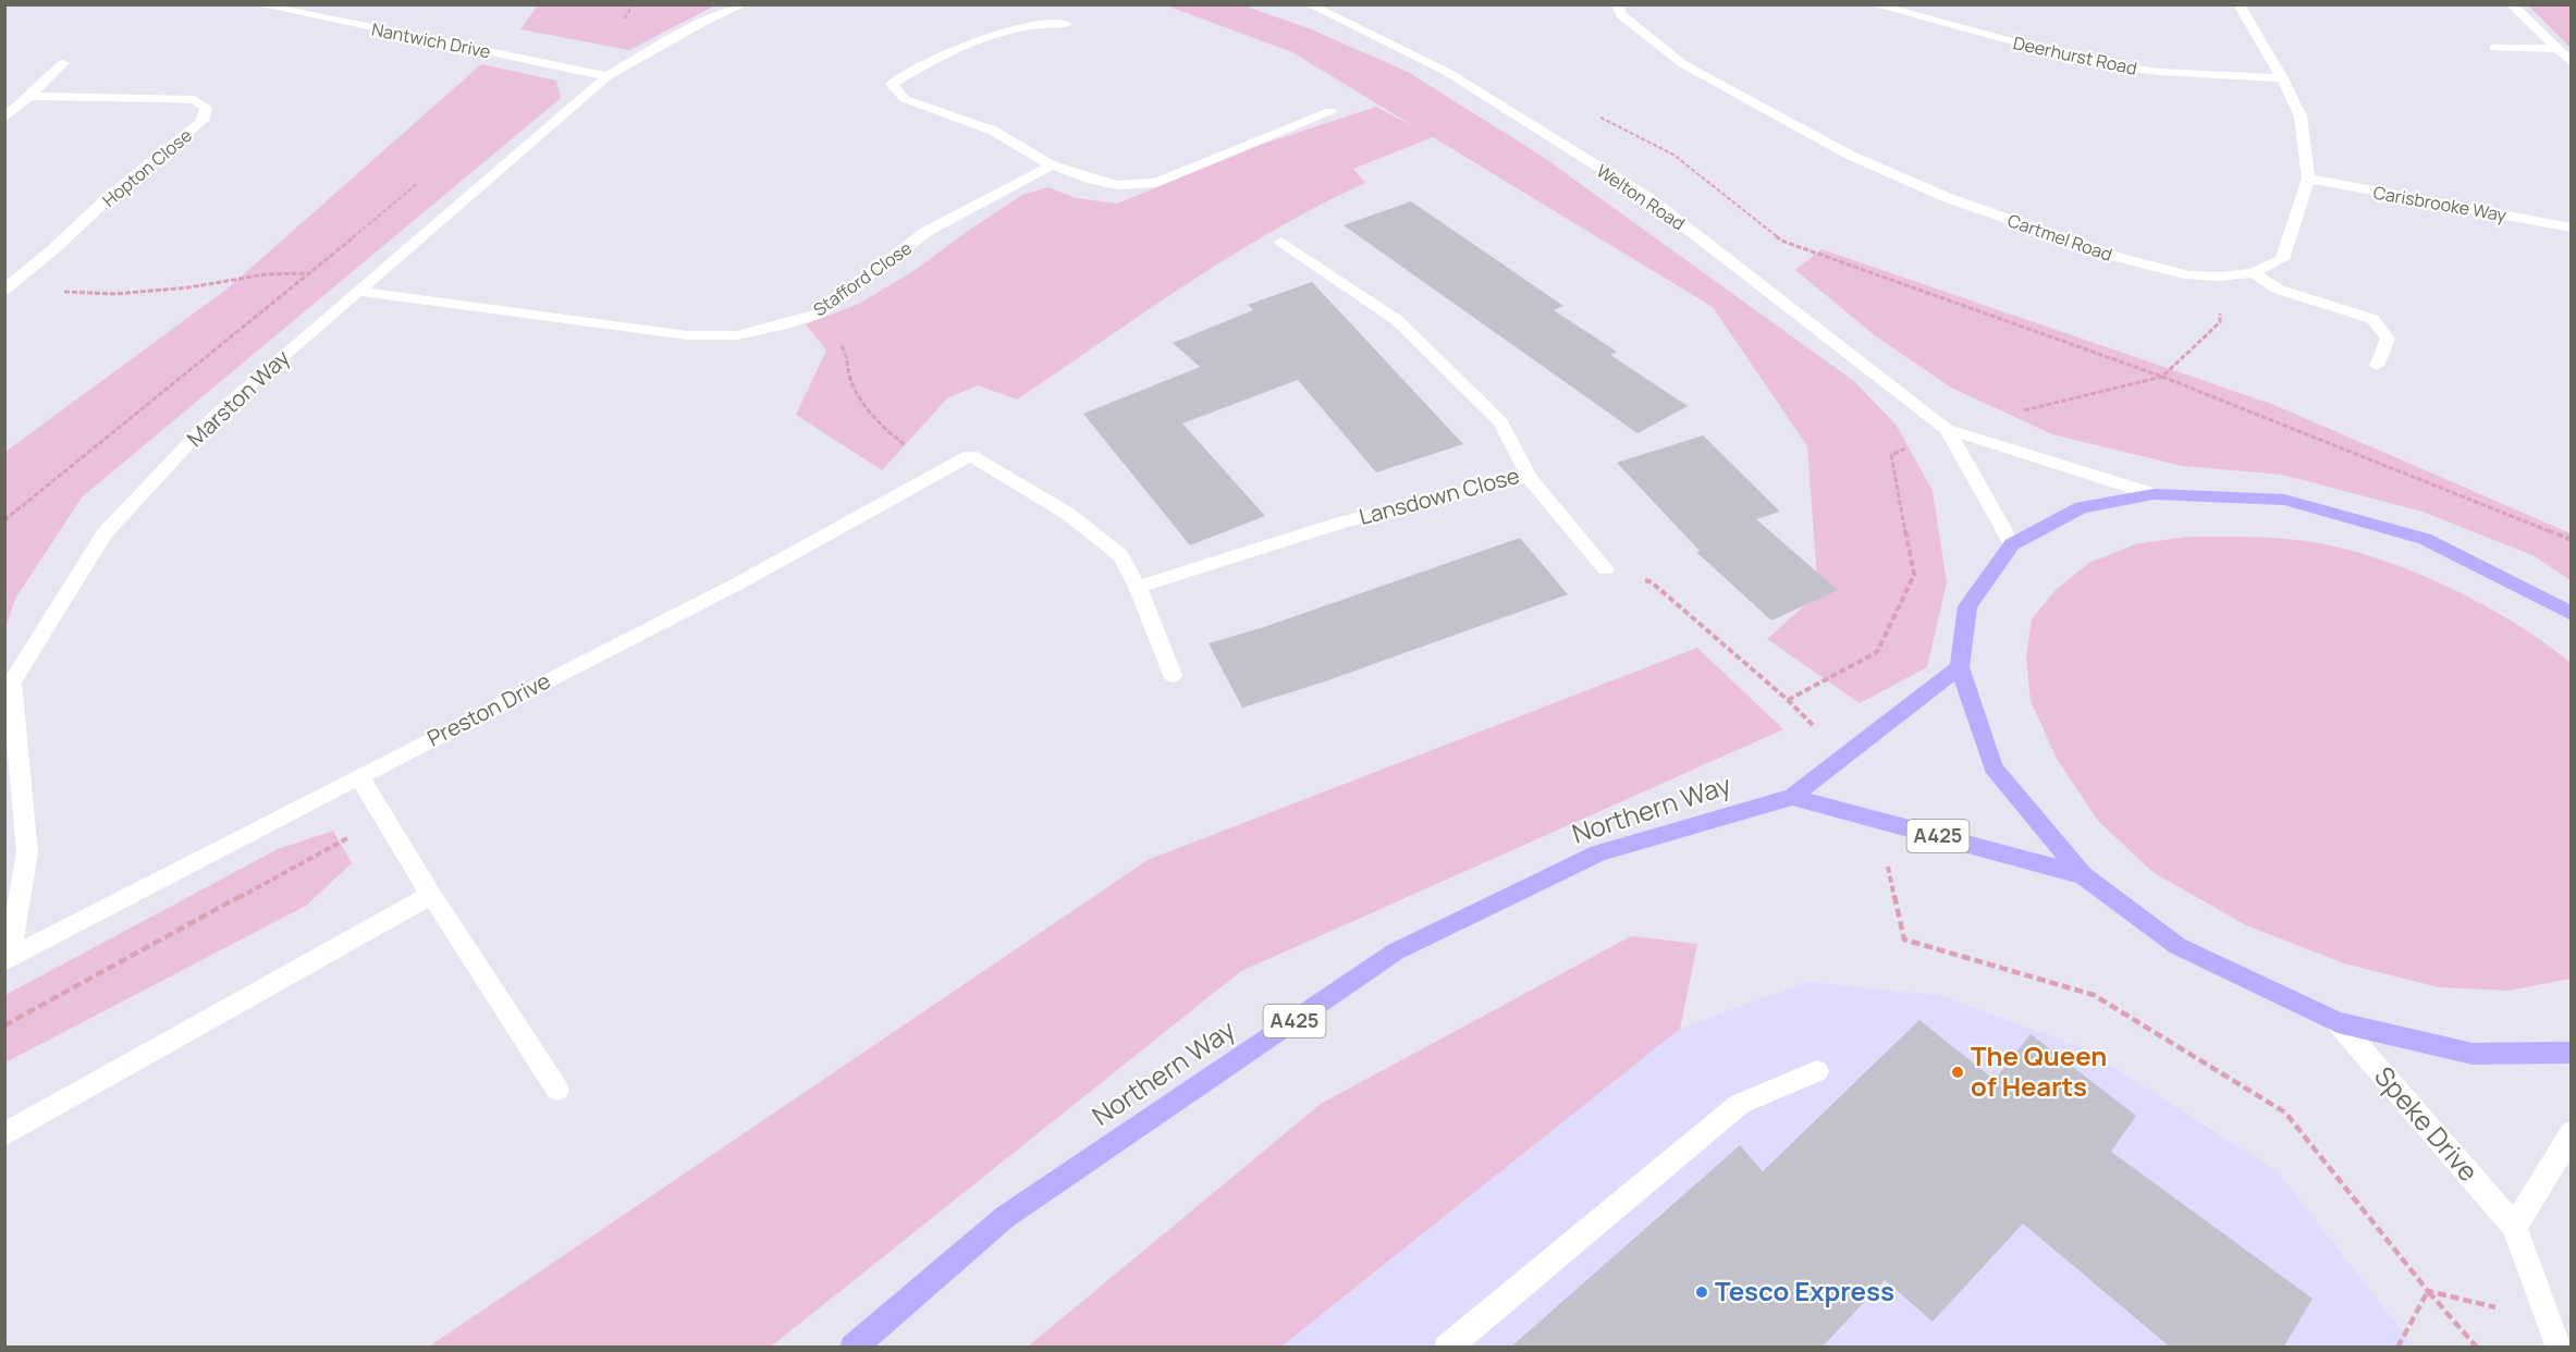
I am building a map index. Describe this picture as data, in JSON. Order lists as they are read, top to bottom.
{
  "streets": {
    "main road": ["Northern Way", "A425"],
    "street": [
      "Nantwich Drive",
      "Deerhurst Road",
      "Hopton Close",
      "Welton Road",
      "Carisbrooke Way",
      "Cartmel Road",
      "Stafford Close",
      "Marston Way",
      "Lansdown Close",
      "Preston Drive",
      "Speke Drive"
    ]
  },
  "crossings": [
    ["Nantwich Drive", "Marston Way"],
    ["Deerhurst Road", "Cartmel Road"],
    ["Carisbrooke Way", "Cartmel Road"],
    ["Stafford Close", "Marston Way"],
    ["Marston Way", "Preston Drive"],
    ["Lansdown Close", "Preston Drive"],
    ["Northern Way", "A425"]
  ],
  "places": ["The Queen of Hearts", "Tesco Express"]
}
